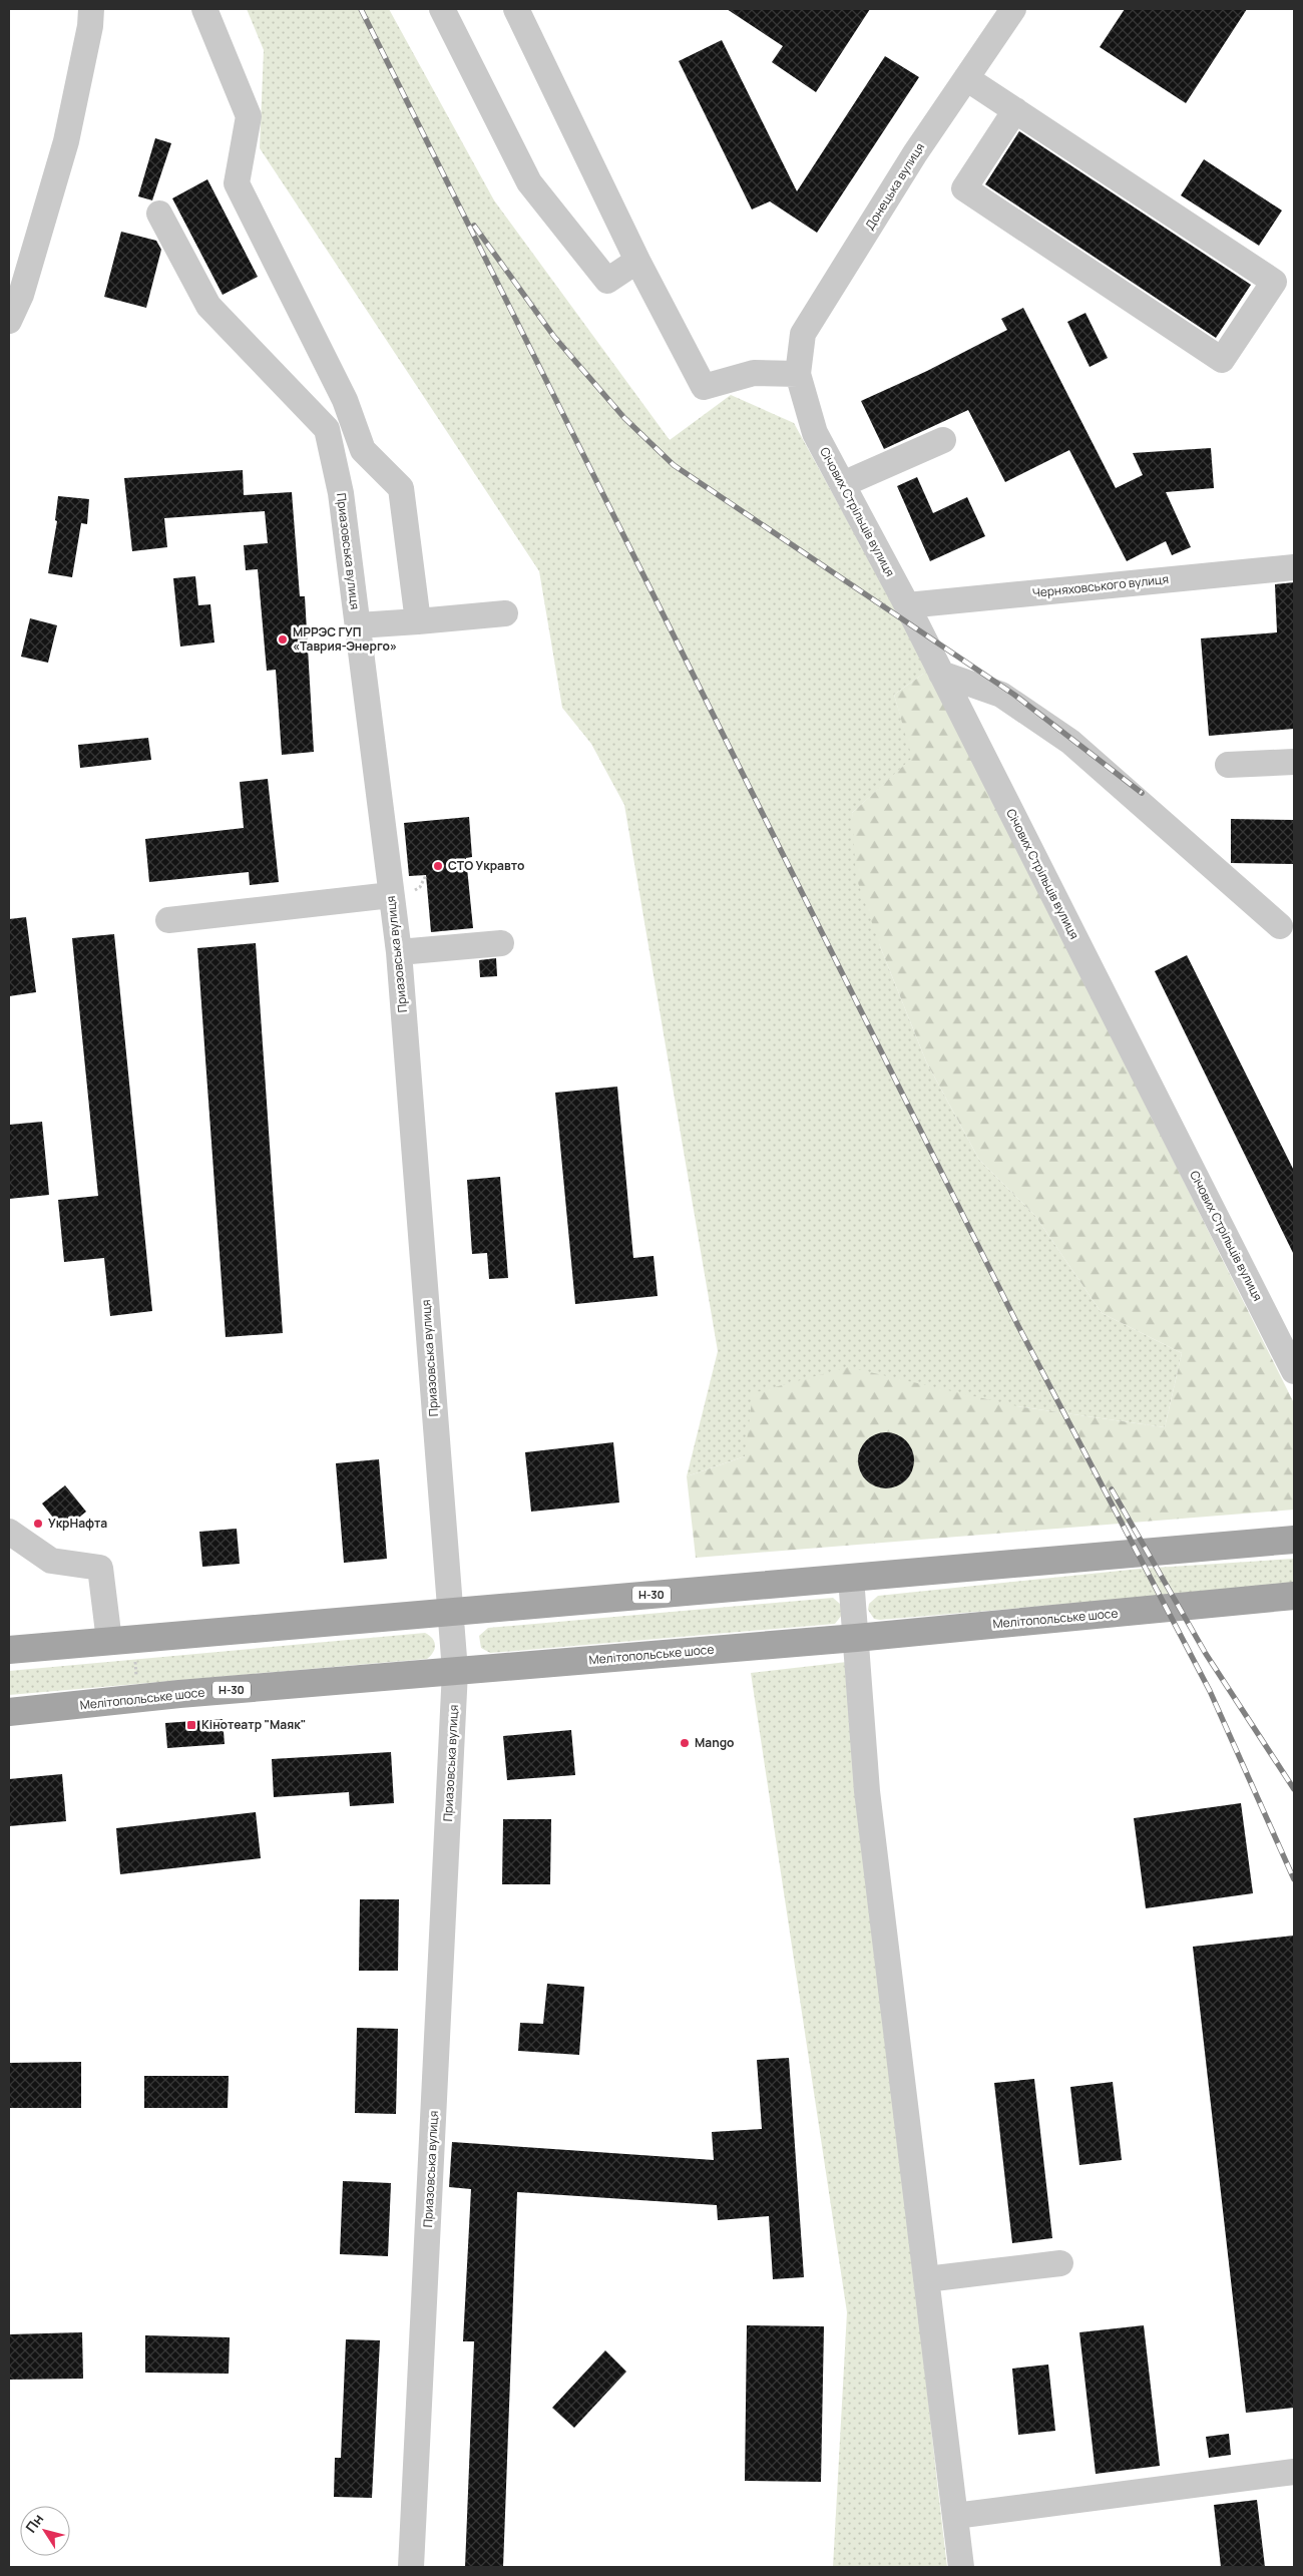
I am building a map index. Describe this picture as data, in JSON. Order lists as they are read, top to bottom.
{
  "streets": {
    "main road": ["Н-30", "Мелітопольське шосе"],
    "street": [
      "Донецька вулиця",
      "Січових Стрільців вулиця",
      "Приазовська вулиця",
      "Черняховського вулиця"
    ]
  },
  "crossings": [
    ["Донецька вулиця", "Січових Стрільців вулиця"],
    ["Січових Стрільців вулиця", "Черняховського вулиця"],
    ["Приазовська вулиця", "Н-30"],
    ["Приазовська вулиця", "Мелітопольське шосе"]
  ],
  "places": {
    "other": [
      "МРРЭС ГУП «Таврия-Энерго»",
      "СТО Укравто",
      "УкрНафта",
      "Mango"
    ],
    "transit": ["Кінотеатр \"Маяк\""]
  },
  "north": "top left"
}
